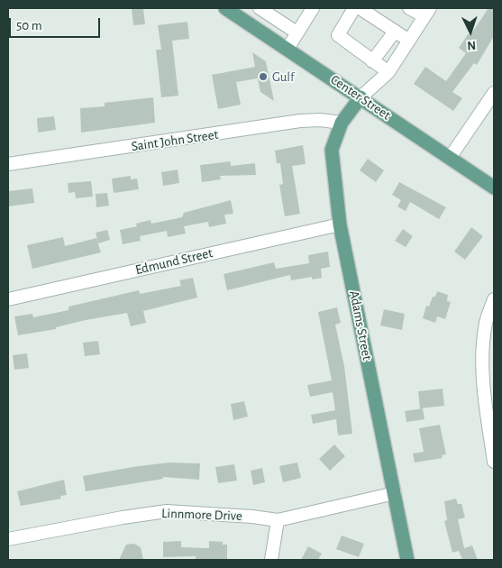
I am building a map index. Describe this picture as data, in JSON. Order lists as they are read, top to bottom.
{
  "streets": {
    "main road": ["Center Street", "Adams Street"],
    "street": ["Saint John Street", "Edmund Street", "Linnmore Drive"]
  },
  "crossings": [
    ["Center Street", "Adams Street"],
    ["Saint John Street", "Adams Street"],
    ["Edmund Street", "Adams Street"],
    ["Adams Street", "Linnmore Drive"]
  ],
  "places": ["Gulf"],
  "scale_bar": "50 m",
  "north": "bottom"
}
